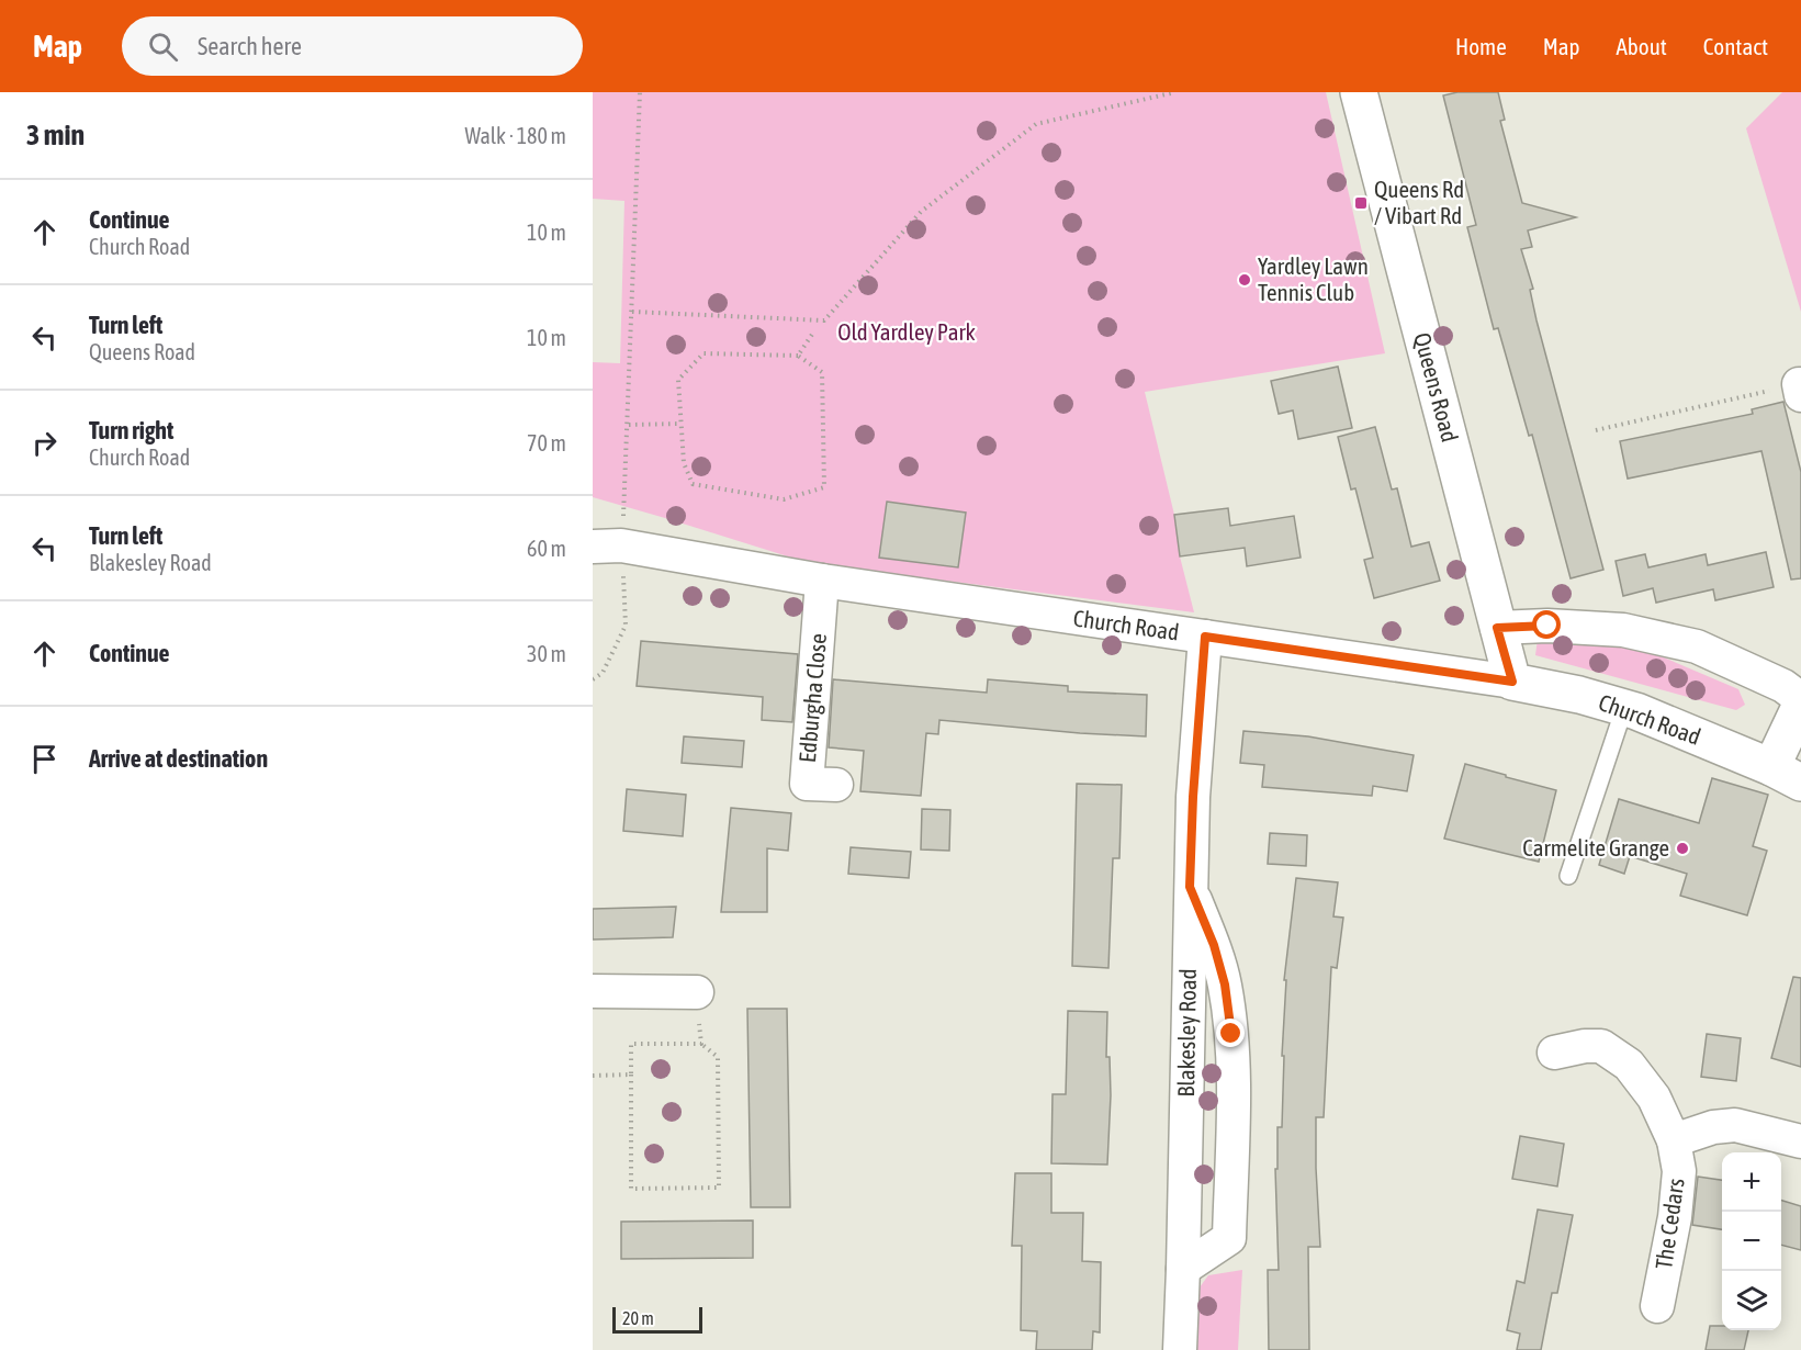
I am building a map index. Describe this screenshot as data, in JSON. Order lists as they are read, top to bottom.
{
  "streets": {
    "street": [
      "Queens Road",
      "Church Road",
      "Edburgha Close",
      "Blakesley Road",
      "The Cedars"
    ]
  },
  "crossings": [
    ["Queens Road", "Church Road"],
    ["Church Road", "Edburgha Close"],
    ["Church Road", "Blakesley Road"]
  ],
  "parks": ["Old Yardley Park"],
  "places": {
    "transit": ["Queens Rd / Vibart Rd"],
    "other": ["Yardley Lawn Tennis Club", "Carmelite Grange"]
  },
  "scale_bar": "20 m",
  "page": {
    "header": "Map",
    "search": "Search here",
    "nav": [
      "Home",
      "Map",
      "About",
      "Contact"
    ],
    "heading": ["3 min", "Walk · 180 m"],
    "list": [
      ["Continue", "Church Road", "10 m"],
      ["Turn left", "Queens Road", "10 m"],
      ["Turn right", "Church Road", "70 m"],
      ["Turn left", "Blakesley Road", "60 m"],
      ["Continue", "30 m"],
      "Arrive at destination"
    ],
    "map_buttons": ["+", "−"],
    "scale": "20 m"
  }
}
